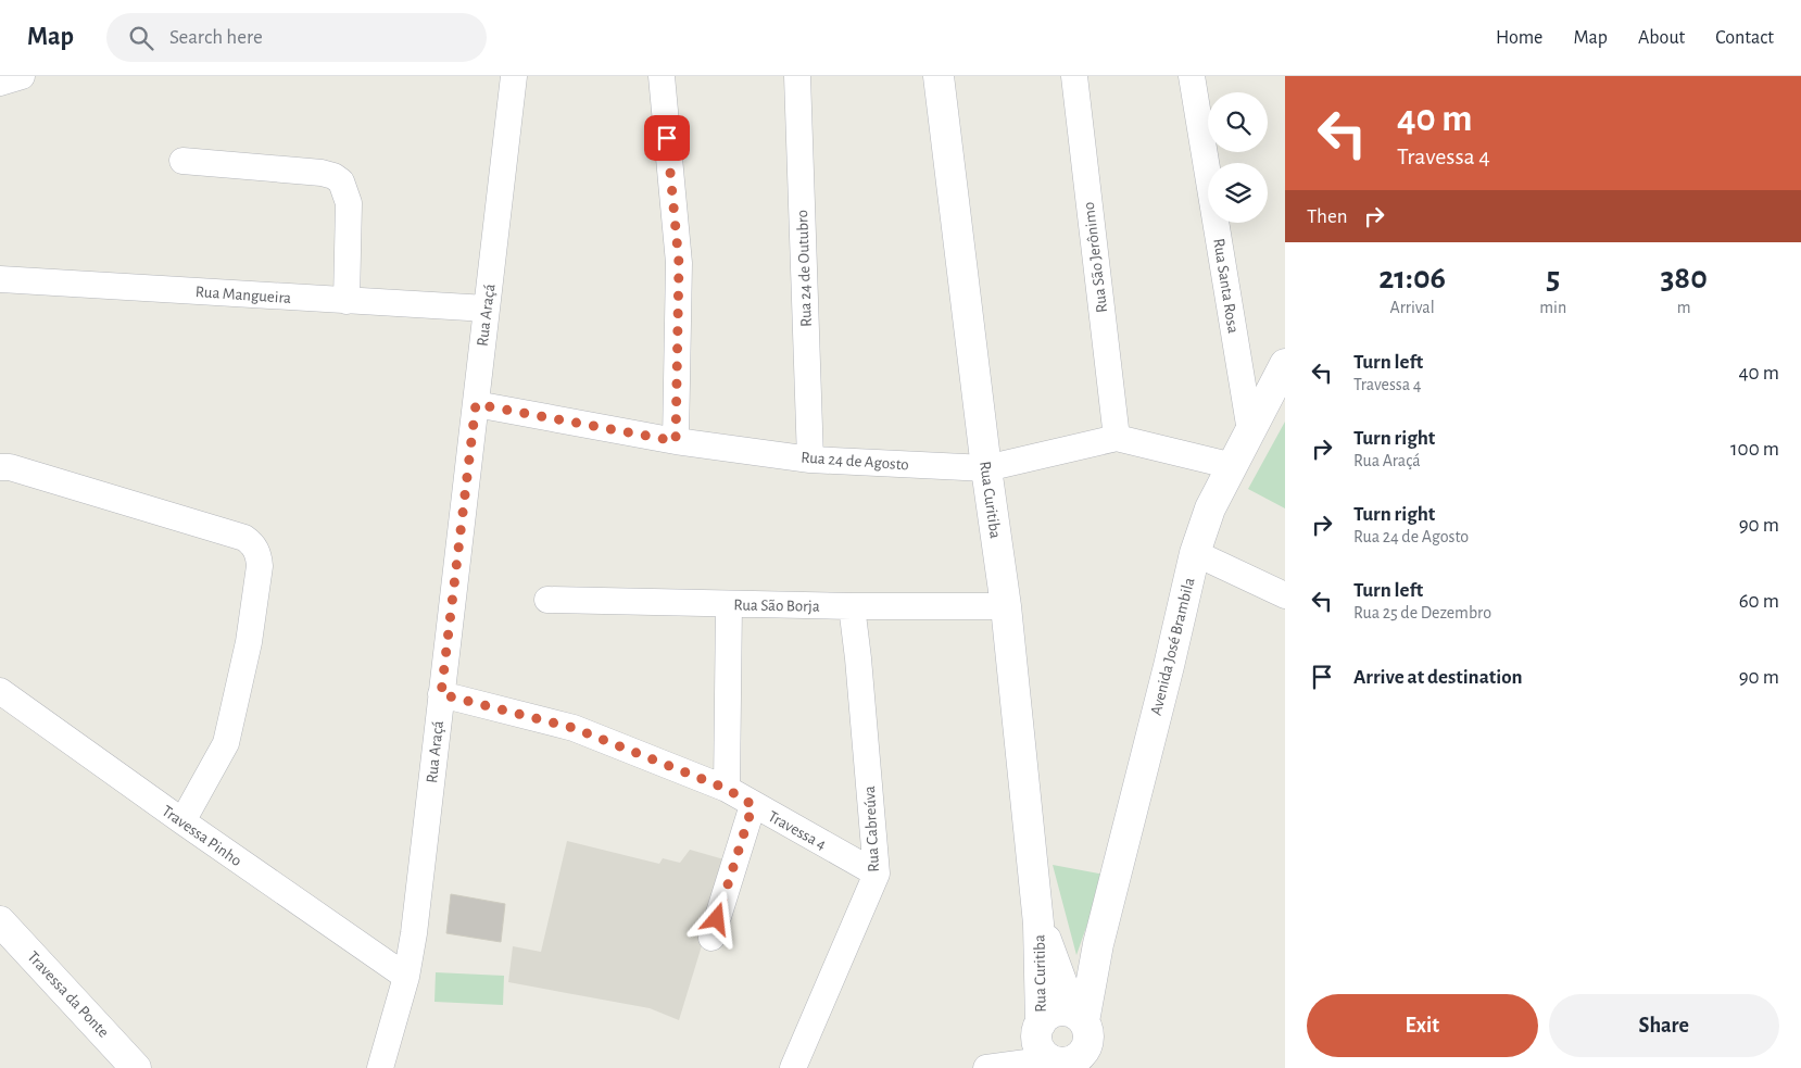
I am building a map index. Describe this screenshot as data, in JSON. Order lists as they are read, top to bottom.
{
  "streets": {
    "street": [
      "Rua São Jerônimo",
      "Rua 24 de Outubro",
      "Rua Santa Rosa",
      "Rua Mangueira",
      "Rua Araçá",
      "Rua 24 de Agosto",
      "Rua Curitiba",
      "Rua São Borja",
      "Avenida José Brambila",
      "Rua Cabreúva",
      "Travessa 4",
      "Travessa Pinho",
      "Travessa da Ponte"
    ]
  },
  "crossings": [
    ["Rua São Jerônimo", "Rua 24 de Agosto"],
    ["Rua 24 de Outubro", "Rua 24 de Agosto"],
    ["Rua Santa Rosa", "Avenida José Brambila"],
    ["Rua Mangueira", "Rua Araçá"],
    ["Rua Araçá", "Rua 24 de Agosto"],
    ["Rua Araçá", "Travessa 4"],
    ["Rua Araçá", "Travessa Pinho"],
    ["Rua 24 de Agosto", "Rua Curitiba"],
    ["Rua 24 de Agosto", "Avenida José Brambila"],
    ["Rua Curitiba", "Rua São Borja"],
    ["Rua Curitiba", "Avenida José Brambila"],
    ["Rua São Borja", "Rua Cabreúva"],
    ["Rua Cabreúva", "Travessa 4"]
  ],
  "page": {
    "header": "Map",
    "search": "Search here",
    "nav": [
      "Home",
      "Map",
      "About",
      "Contact"
    ],
    "turn": ["40 m", "Travessa 4"],
    "then": "Then",
    "eta": [
      "21:06",
      "Arrival",
      "5",
      "min",
      "380",
      "m"
    ],
    "list": [
      {
        "name": "Turn left",
        "note": "Travessa 4",
        "value": "40 m"
      },
      {
        "name": "Turn right",
        "note": "Rua Araçá",
        "value": "100 m"
      },
      {
        "name": "Turn right",
        "note": "Rua 24 de Agosto",
        "value": "90 m"
      },
      {
        "name": "Turn left",
        "note": "Rua 25 de Dezembro",
        "value": "60 m"
      },
      {
        "name": "Arrive at destination",
        "value": "90 m"
      }
    ],
    "buttons": ["Exit", "Share"]
  }
}
